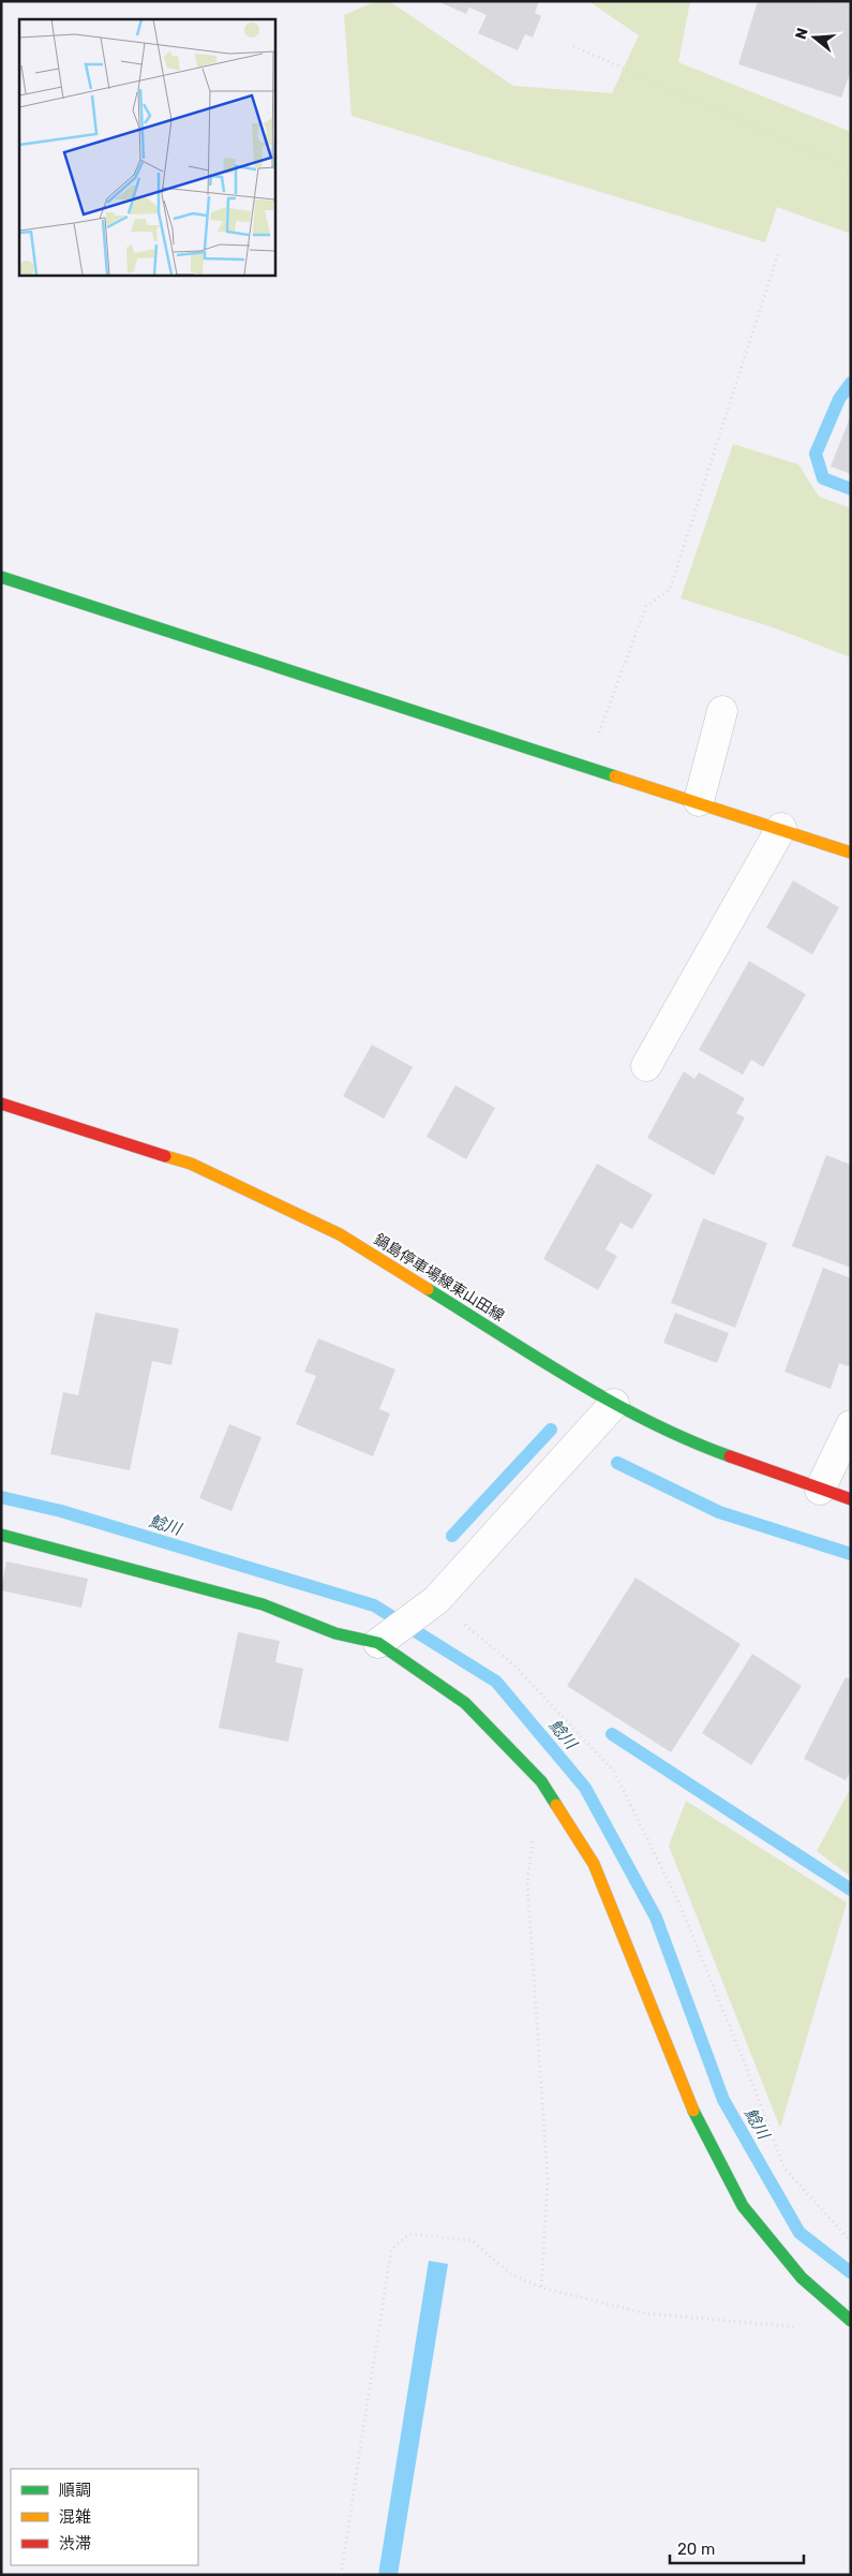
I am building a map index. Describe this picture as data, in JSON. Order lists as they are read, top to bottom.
{
  "streets": {
    "street": ["鍋島停車場線東山田線"]
  },
  "water": ["鯰川"],
  "legend": ["順調", "混雑", "渋滞"],
  "scale_bar": "20 m",
  "north": "left"
}
